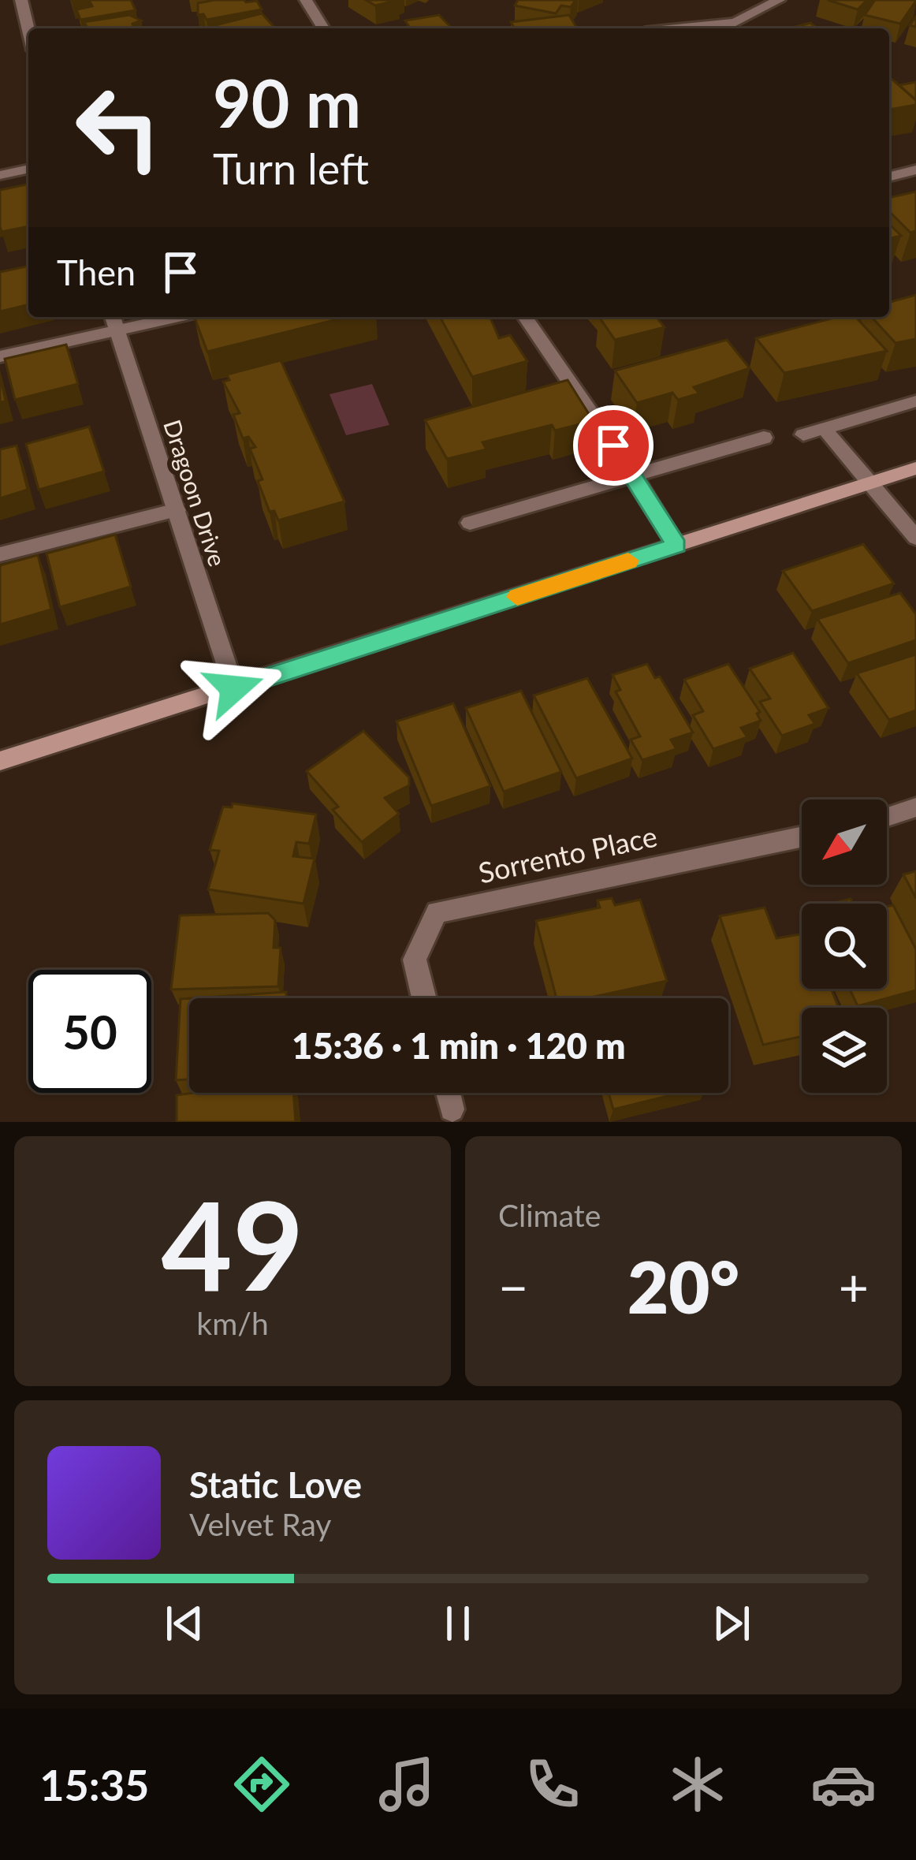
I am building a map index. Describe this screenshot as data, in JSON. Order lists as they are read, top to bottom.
{
  "streets": {
    "street": ["Dragoon Drive", "Sorrento Place"]
  },
  "north": "bottom left",
  "page": {
    "turn": ["90 m", "Turn left"],
    "then": "Then",
    "limit": "50",
    "trip": "15:36 · 1 min · 120 m",
    "tile": [
      ["49", "km/h"],
      "Climate"
    ],
    "heat": ["−", "20°", "+"],
    "song": ["Static Love", "Velvet Ray"],
    "tabs": "15:35"
  }
}
